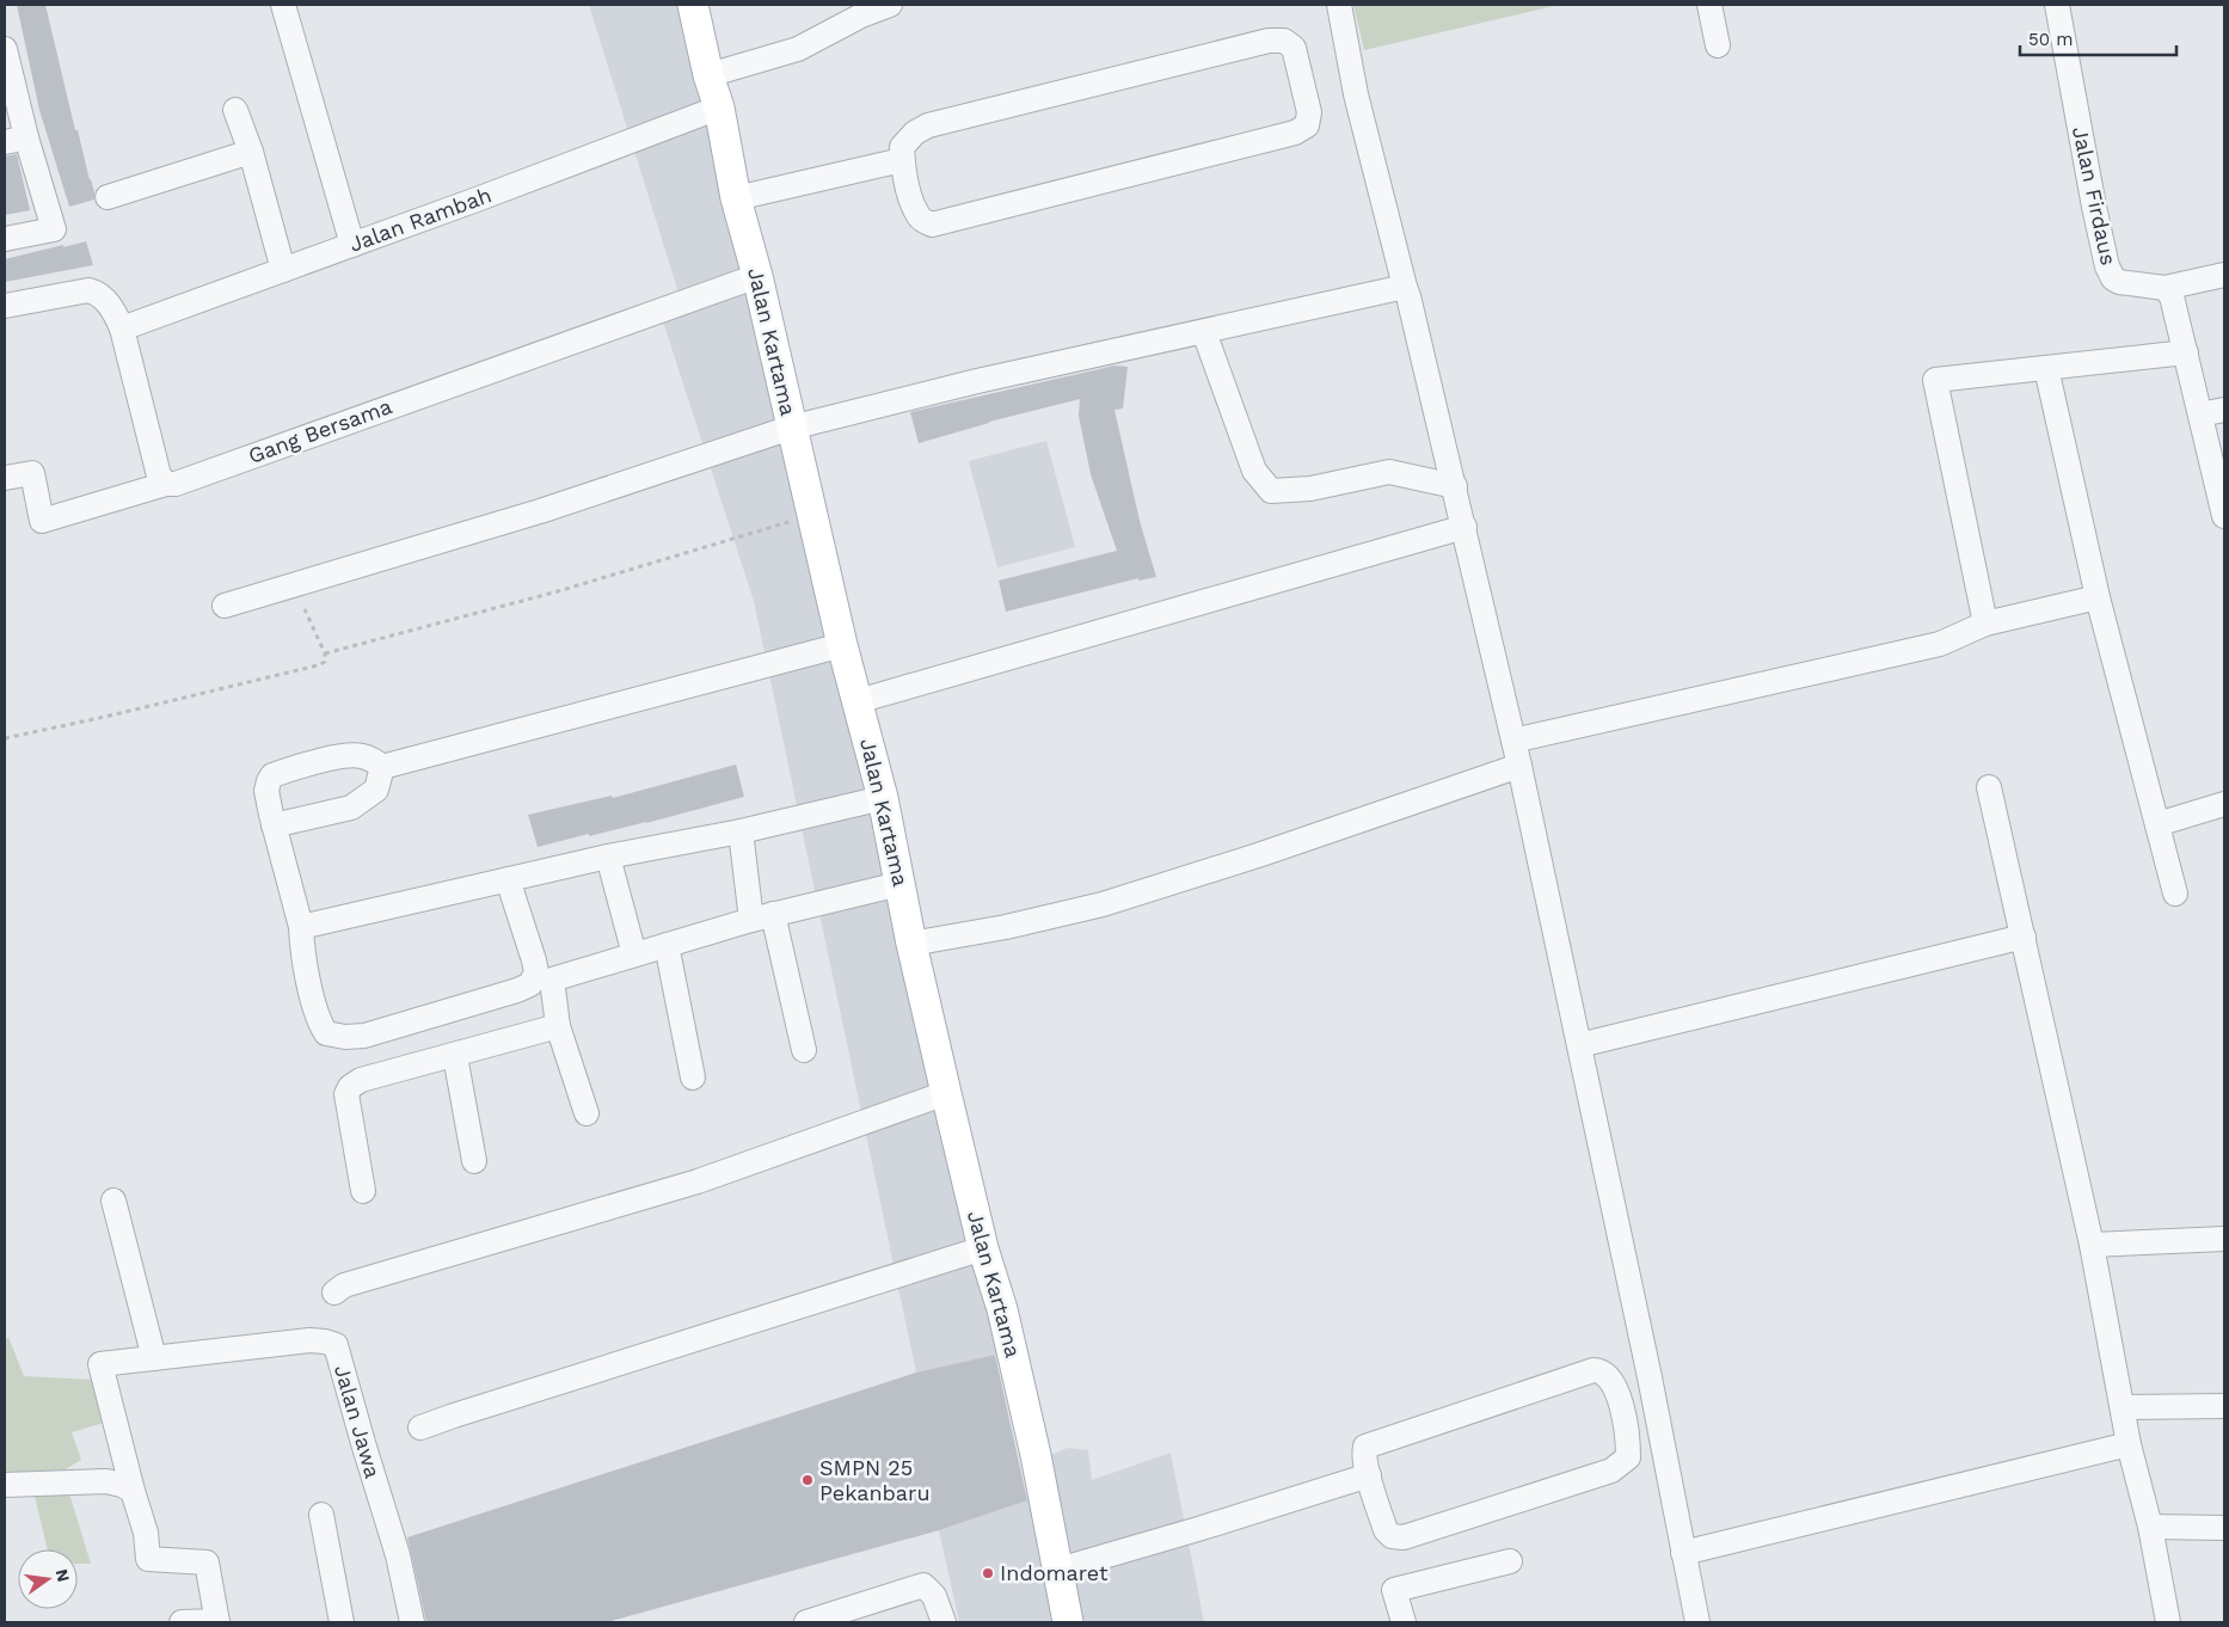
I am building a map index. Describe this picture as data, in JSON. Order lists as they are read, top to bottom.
{
  "streets": {
    "main road": ["Jalan Kartama"],
    "street": [
      "Jalan Firdaus",
      "Jalan Rambah",
      "Gang Bersama",
      "Jalan Jawa"
    ]
  },
  "crossings": [
    ["Jalan Rambah", "Jalan Kartama"],
    ["Jalan Kartama", "Gang Bersama"]
  ],
  "places": ["SMPN 25 Pekanbaru", "Indomaret"],
  "scale_bar": "50 m",
  "north": "right"
}
